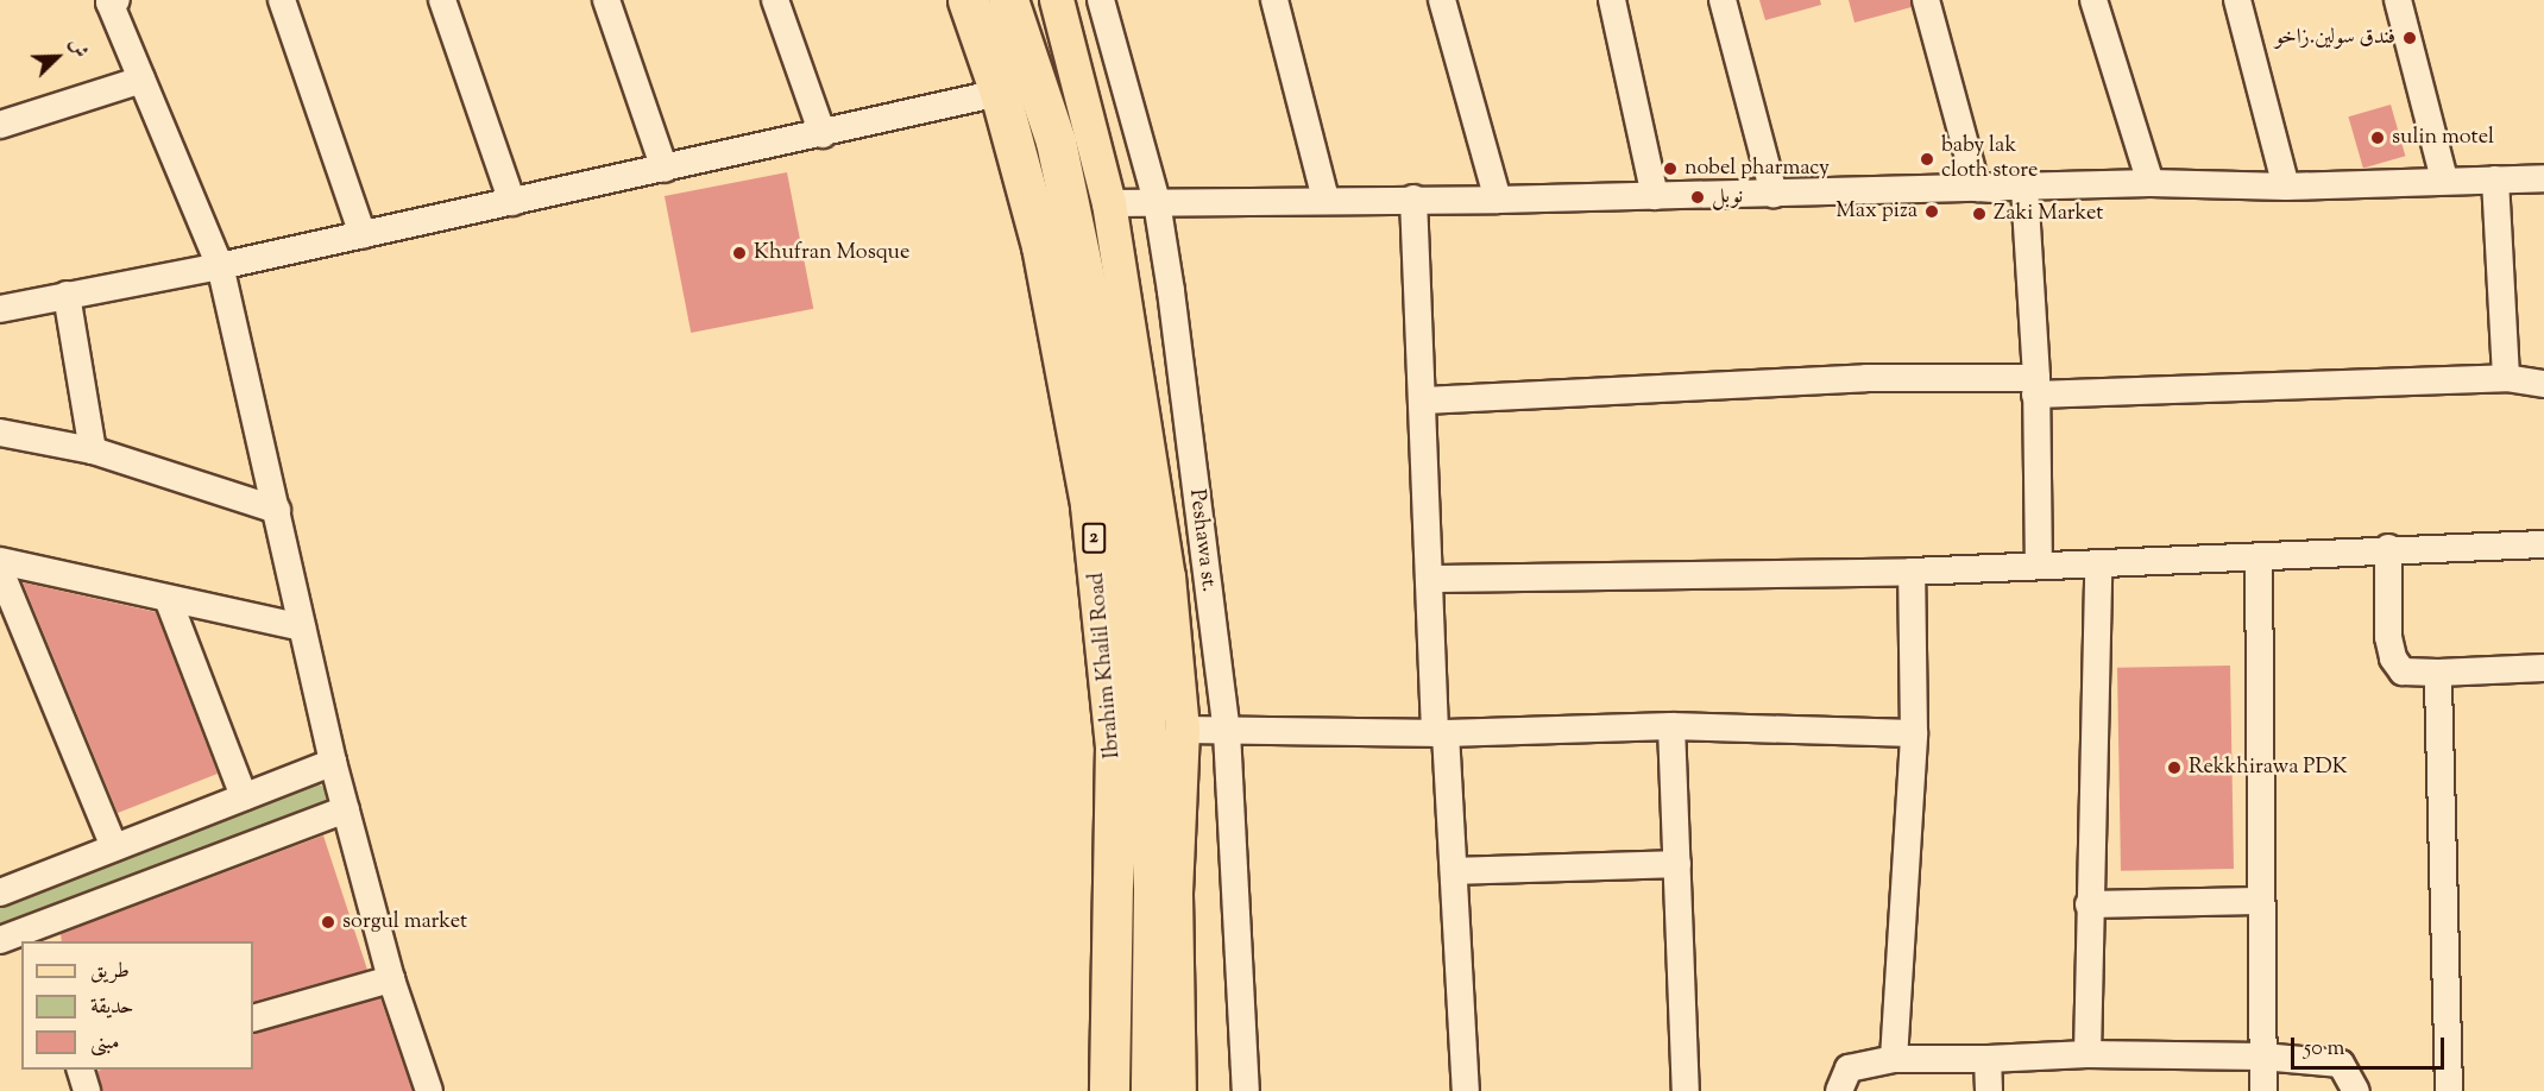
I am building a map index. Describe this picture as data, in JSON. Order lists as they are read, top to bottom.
{
  "streets": {
    "highway": ["2", "Ibrahim Khalil Road"],
    "street": ["Peshawa st."]
  },
  "places": [
    "فندق سولين.زاخو",
    "sulin motel",
    "baby lak cloth store",
    "nobel pharmacy",
    "نوبل",
    "Max piza",
    "Zaki Market",
    "Khufran Mosque",
    "Rekkhirawa PDK",
    "sorgul market"
  ],
  "legend": ["طريق", "حديقة", "مبنى"],
  "scale_bar": "50 m",
  "north": "top right"
}
